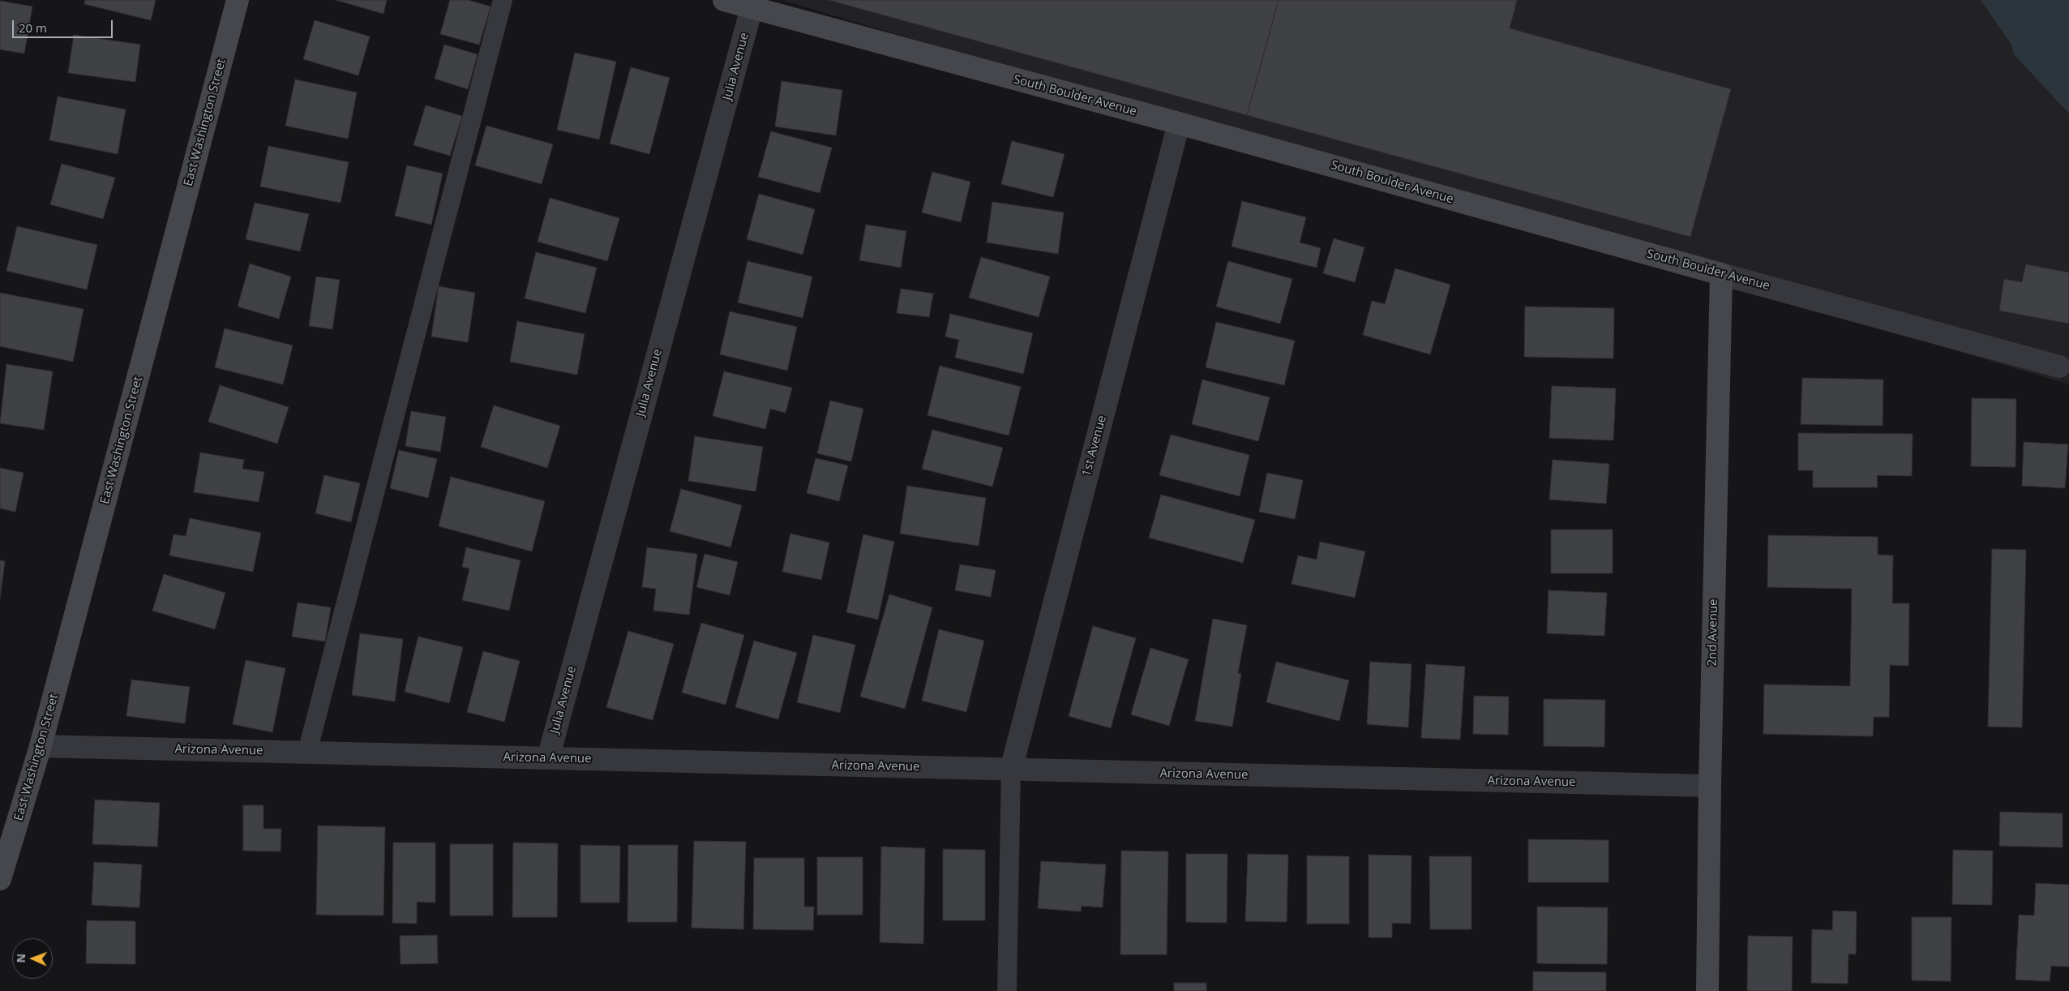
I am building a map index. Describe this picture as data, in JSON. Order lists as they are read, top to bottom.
{
  "streets": {
    "street": [
      "Julia Avenue",
      "South Boulder Avenue",
      "East Washington Street",
      "1st Avenue",
      "2nd Avenue",
      "Arizona Avenue"
    ]
  },
  "crossings": [
    ["Julia Avenue", "South Boulder Avenue"],
    ["Julia Avenue", "Arizona Avenue"],
    ["South Boulder Avenue", "1st Avenue"],
    ["South Boulder Avenue", "2nd Avenue"],
    ["East Washington Street", "Arizona Avenue"],
    ["1st Avenue", "Arizona Avenue"],
    ["2nd Avenue", "Arizona Avenue"]
  ],
  "scale_bar": "20 m",
  "north": "left"
}
